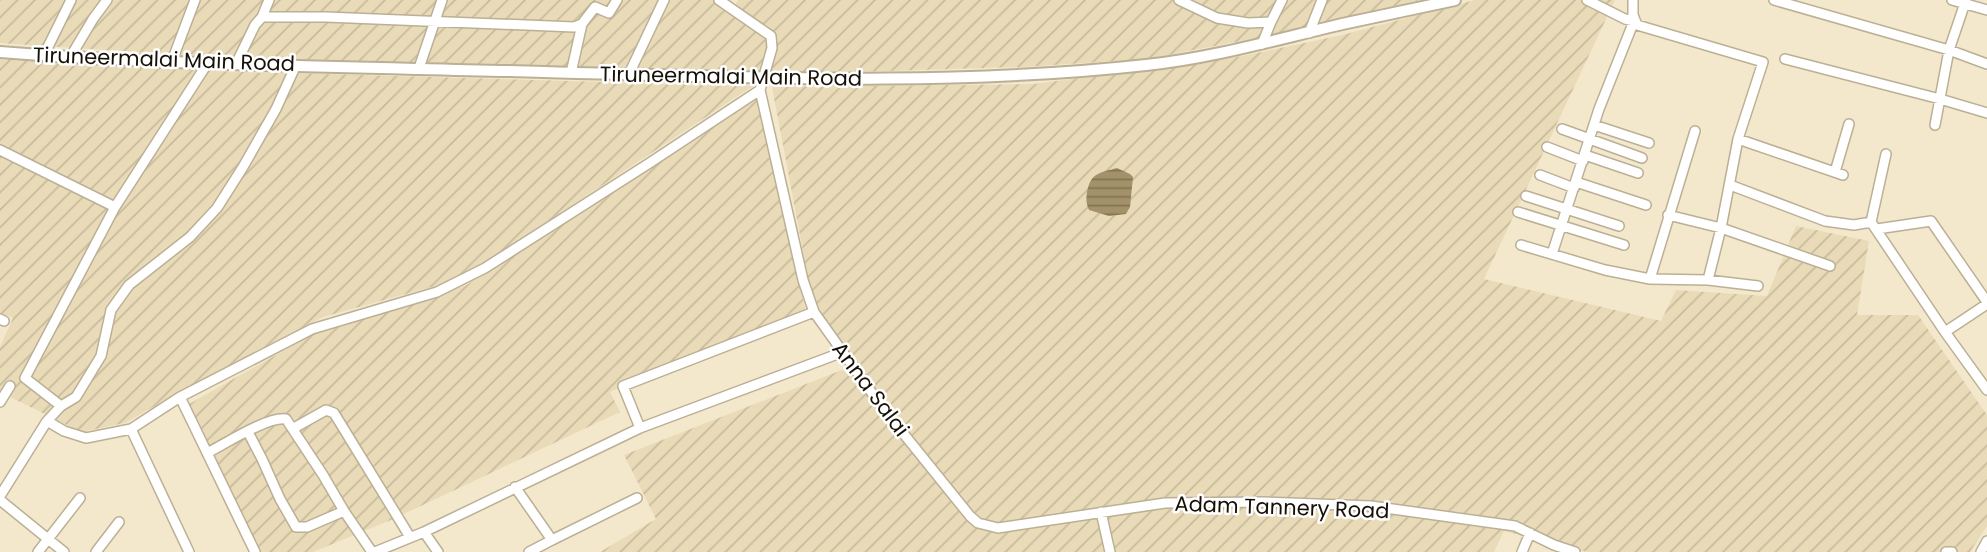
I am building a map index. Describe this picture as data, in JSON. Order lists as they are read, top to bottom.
{
  "streets": {
    "main road": ["Tiruneermalai Main Road"],
    "street": ["Anna Salai", "Adam Tannery Road"]
  },
  "crossings": [
    ["Anna Salai", "Adam Tannery Road"]
  ]
}
